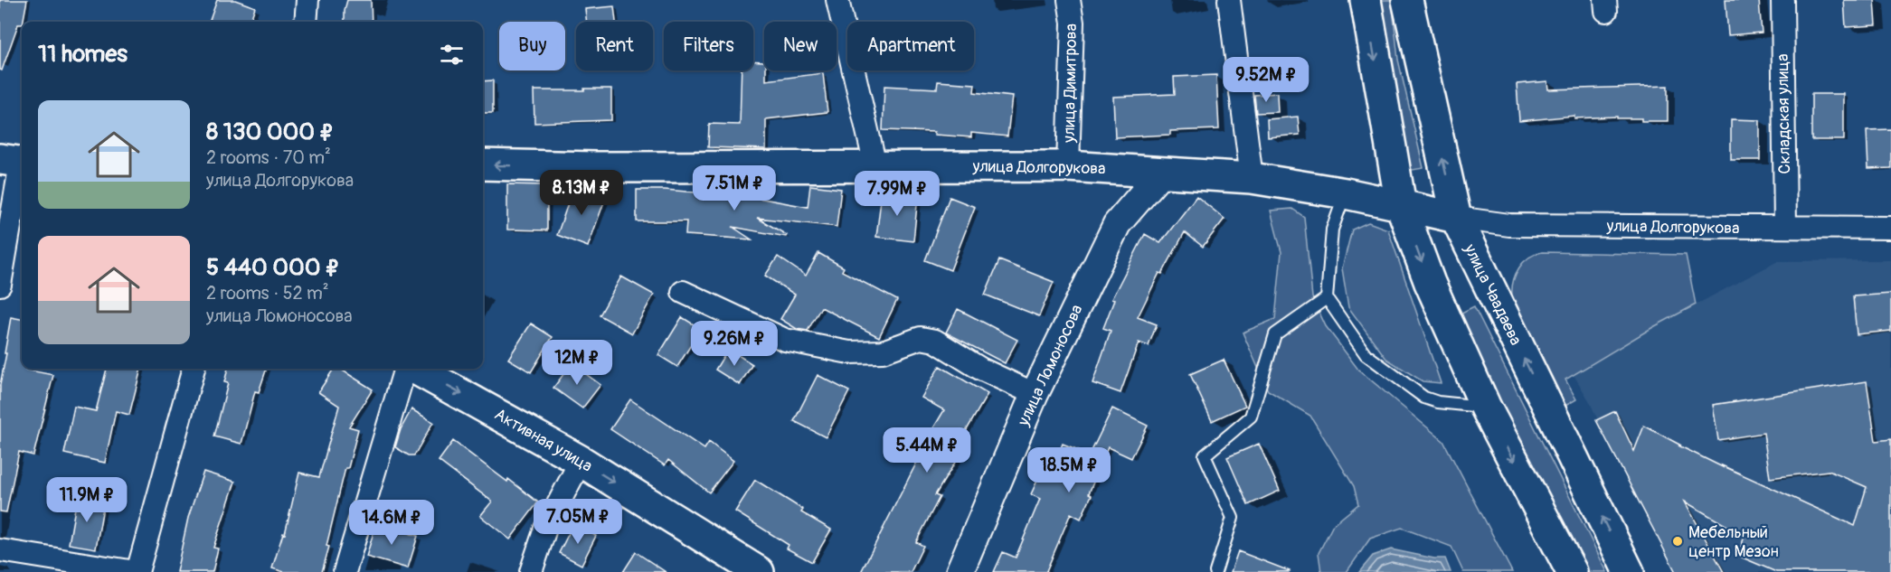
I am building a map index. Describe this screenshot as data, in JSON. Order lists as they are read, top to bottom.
{
  "streets": {
    "main road": ["улица Долгорукова", "улица Чаадаева", "Активная улица"],
    "street": ["улица Димитрова", "Складская улица", "улица Ломоносова"]
  },
  "crossings": [
    ["улица Димитрова", "улица Долгорукова"],
    ["Складская улица", "улица Долгорукова"],
    ["улица Долгорукова", "улица Чаадаева"],
    ["улица Долгорукова", "улица Ломоносова"]
  ],
  "one_way": ["Активная улица"],
  "places": ["Мебельный центр Мезон"],
  "page": {
    "chip": [
      "Buy",
      "Rent",
      "Filters",
      "New",
      "Apartment"
    ],
    "heading": "11 homes",
    "price": [
      "9.52M ₽",
      "7.51M ₽",
      "8.13M ₽",
      "7.99M ₽",
      "9.26M ₽",
      "12M ₽",
      "5.44M ₽",
      "18.5M ₽",
      "11.9M ₽",
      "7.05M ₽",
      "14.6M ₽"
    ],
    "list": [
      {
        "name": "8 130 000 ₽",
        "note": "2 rooms · 70 m² · улица Долгорукова"
      },
      {
        "name": "5 440 000 ₽",
        "note": "2 rooms · 52 m² · улица Ломоносова"
      }
    ]
  }
}
